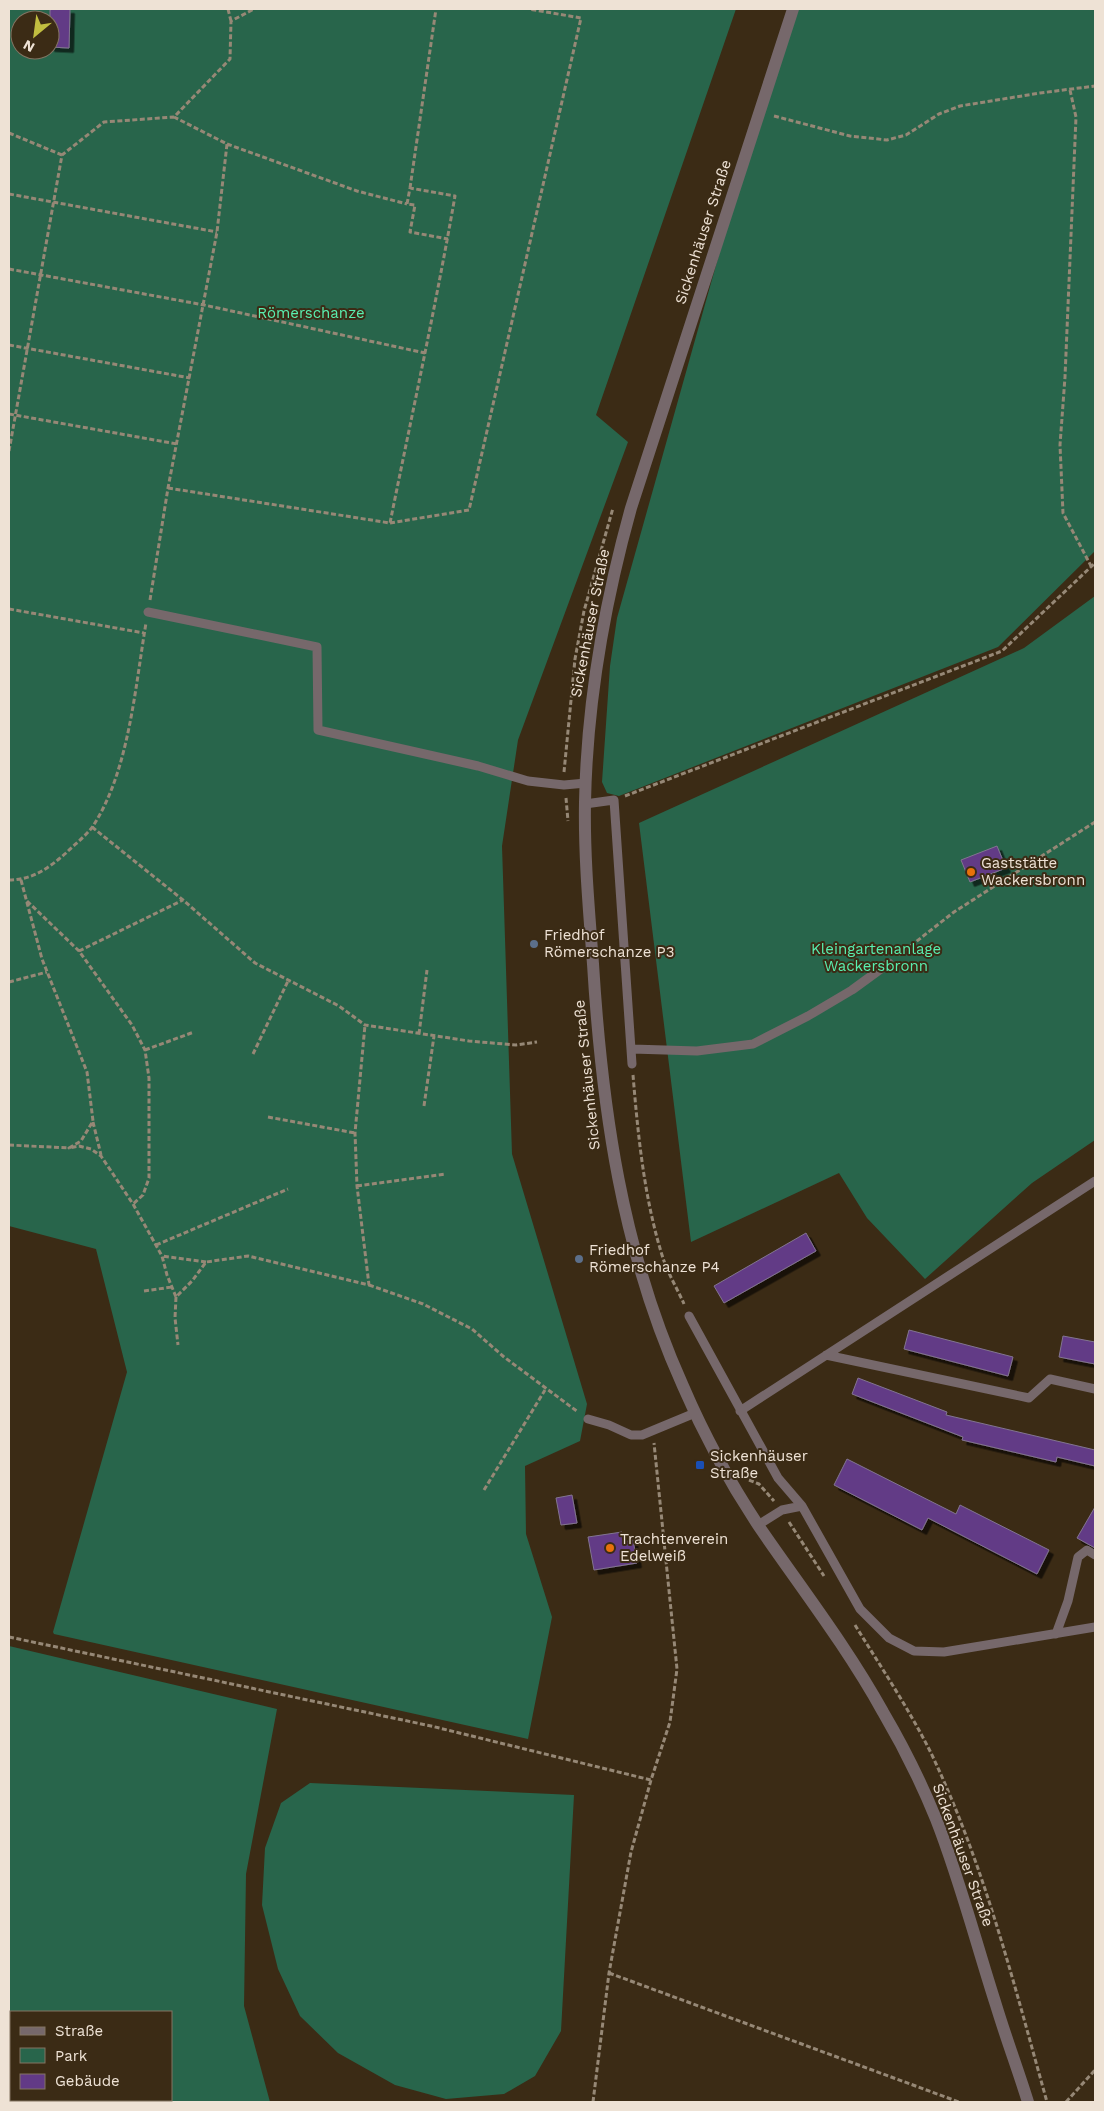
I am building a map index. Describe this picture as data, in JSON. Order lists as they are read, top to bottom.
{
  "streets": {
    "street": ["Sickenhäuser Straße"]
  },
  "parks": ["Römerschanze", "Kleingartenanlage Wackersbronn"],
  "places": {
    "other": [
      "Gaststätte Wackersbronn",
      "Friedhof Römerschanze P3",
      "Friedhof Römerschanze P4",
      "Trachtenverein Edelweiß"
    ],
    "transit": ["Sickenhäuser Straße"]
  },
  "legend": ["Straße", "Park", "Gebäude"],
  "north": "bottom left"
}
